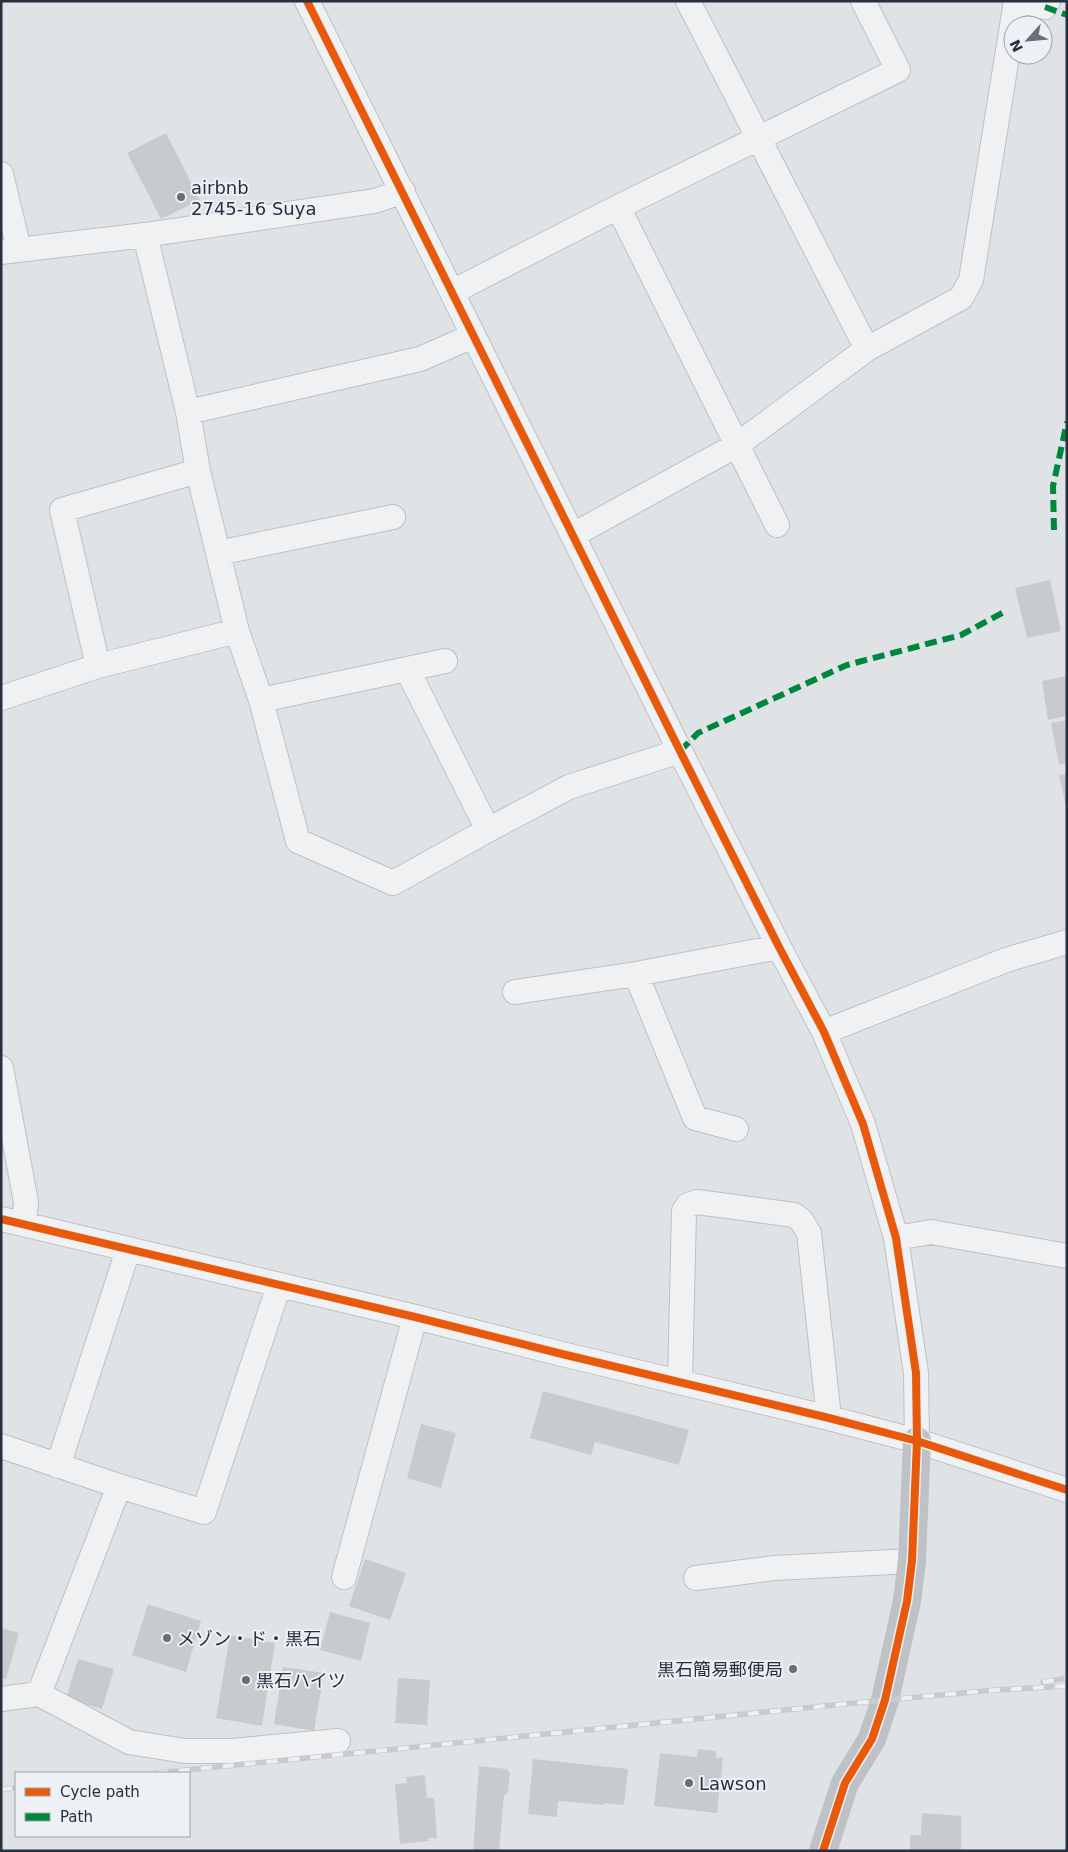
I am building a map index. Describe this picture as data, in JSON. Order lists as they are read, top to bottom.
{
  "places": [
    "airbnb 2745-16 Suya",
    "メゾン・ド・黒石",
    "黒石簡易郵便局",
    "黒石ハイツ",
    "Lawson"
  ],
  "legend": ["Cycle path", "Path"],
  "north": "bottom left"
}
